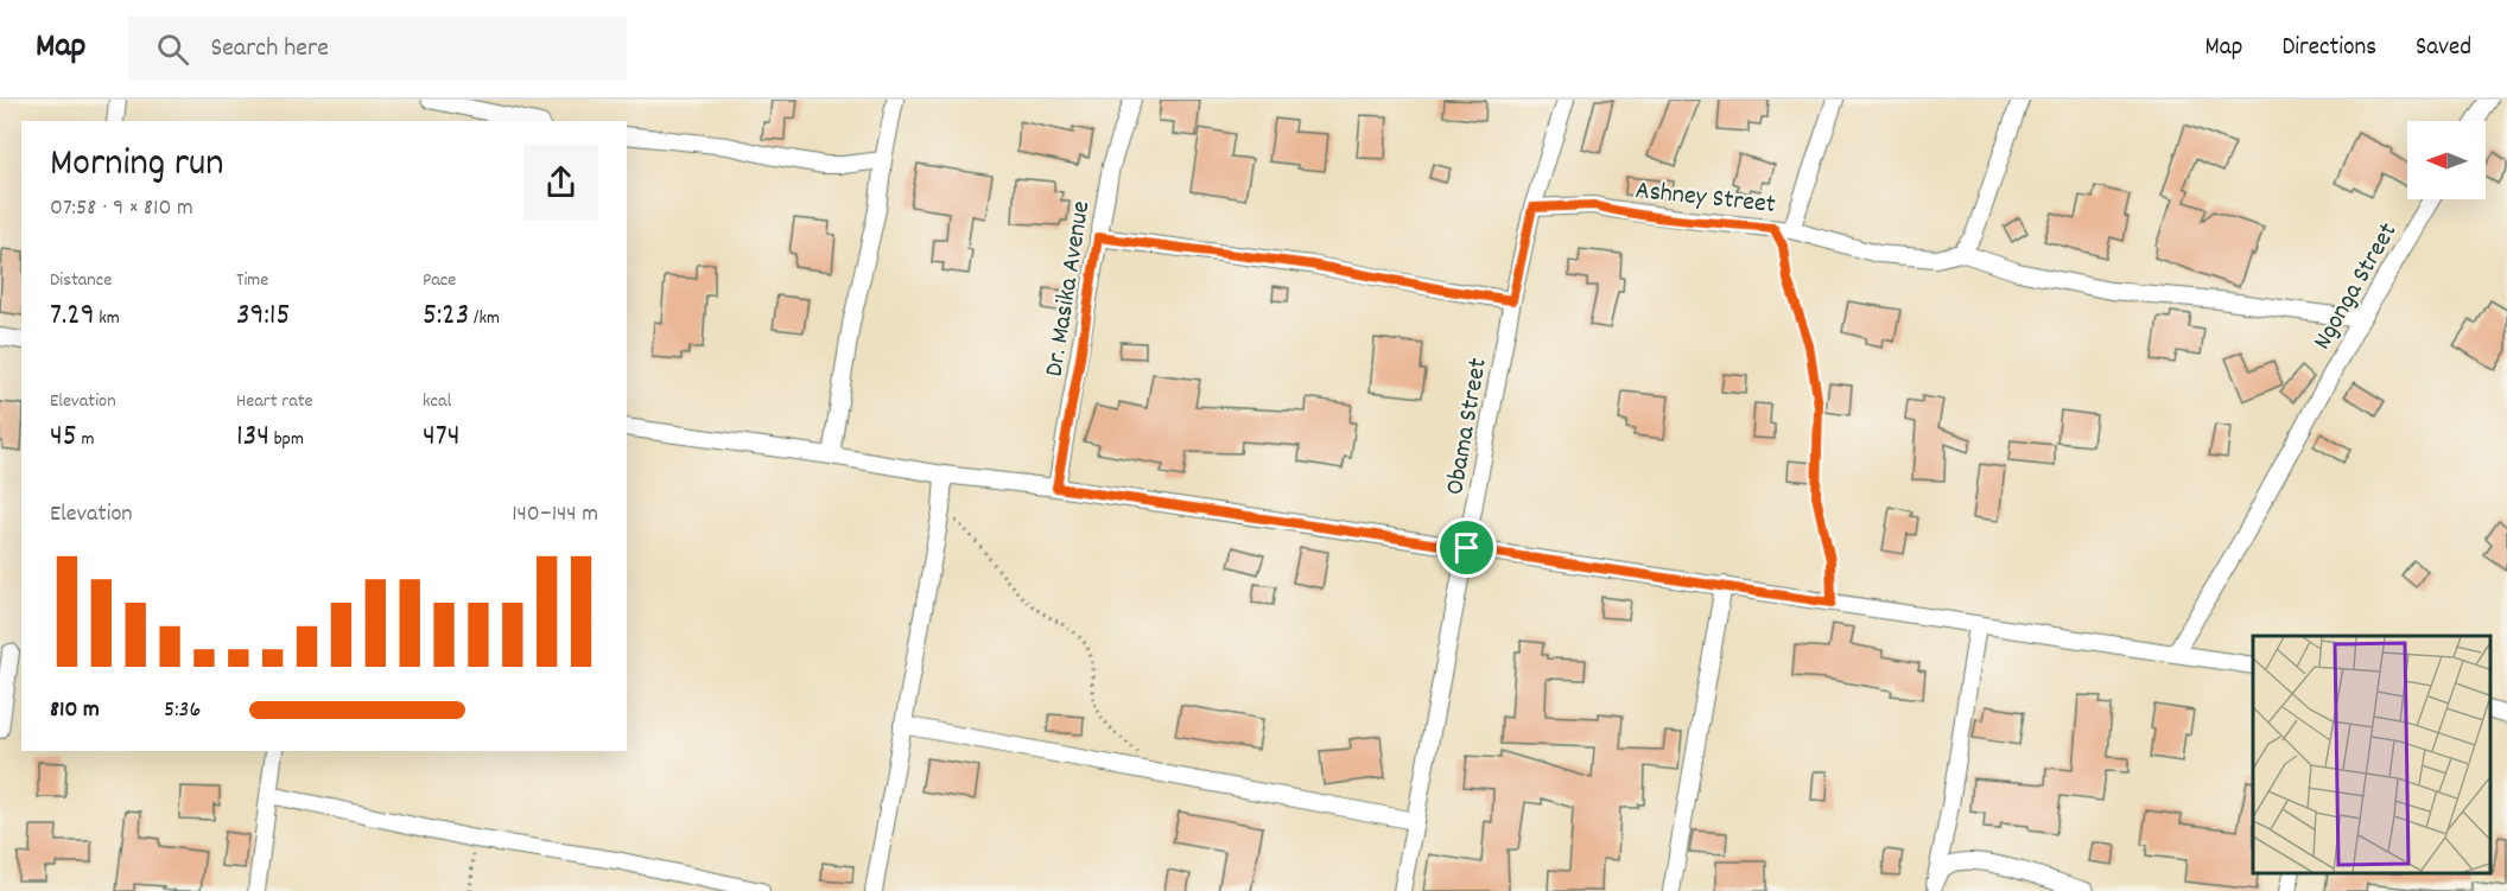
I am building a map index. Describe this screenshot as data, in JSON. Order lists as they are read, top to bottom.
{
  "streets": {
    "street": [
      "Ashney Street",
      "Ngonga Street",
      "Dr. Masika Avenue",
      "Obama Street"
    ]
  },
  "crossings": [
    ["Ashney Street", "Obama Street"]
  ],
  "north": "left",
  "page": {
    "header": "Map",
    "search": "Search here",
    "nav": ["Map", "Directions", "Saved"],
    "heading": ["Morning run", "07:58 · 9 × 810 m"],
    "stats": [
      ["Distance", "7.29 km"],
      ["Time", "39:15"],
      ["Pace", "5:23 /km"],
      ["Elevation", "45 m"],
      ["Heart rate", "134 bpm"],
      ["kcal", "474"]
    ],
    "chart": ["Elevation", "140–144 m"],
    "list": [
      {
        "name": "810 m",
        "note": "5:36"
      }
    ]
  }
}
